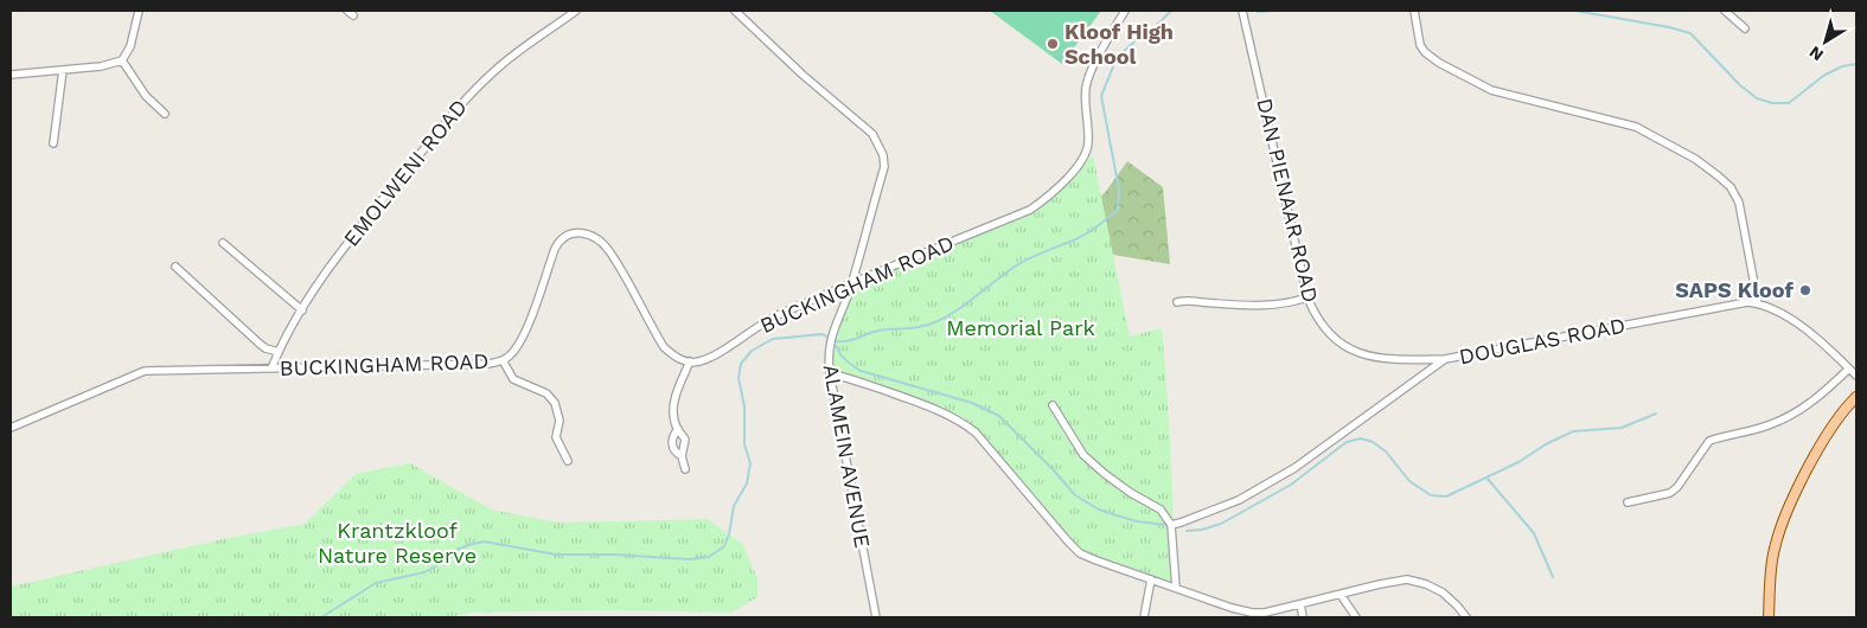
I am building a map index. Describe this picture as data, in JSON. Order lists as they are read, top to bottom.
{
  "streets": {
    "street": [
      "EMOLWENI ROAD",
      "DAN PIENAAR ROAD",
      "BUCKINGHAM ROAD",
      "DOUGLAS ROAD",
      "ALAMEIN AVENUE"
    ]
  },
  "crossings": [
    ["EMOLWENI ROAD", "BUCKINGHAM ROAD"],
    ["DAN PIENAAR ROAD", "DOUGLAS ROAD"],
    ["BUCKINGHAM ROAD", "ALAMEIN AVENUE"]
  ],
  "parks": ["Memorial Park", "Krantzkloof Nature Reserve"],
  "places": ["Kloof High School", "SAPS Kloof"],
  "north": "bottom left"
}
